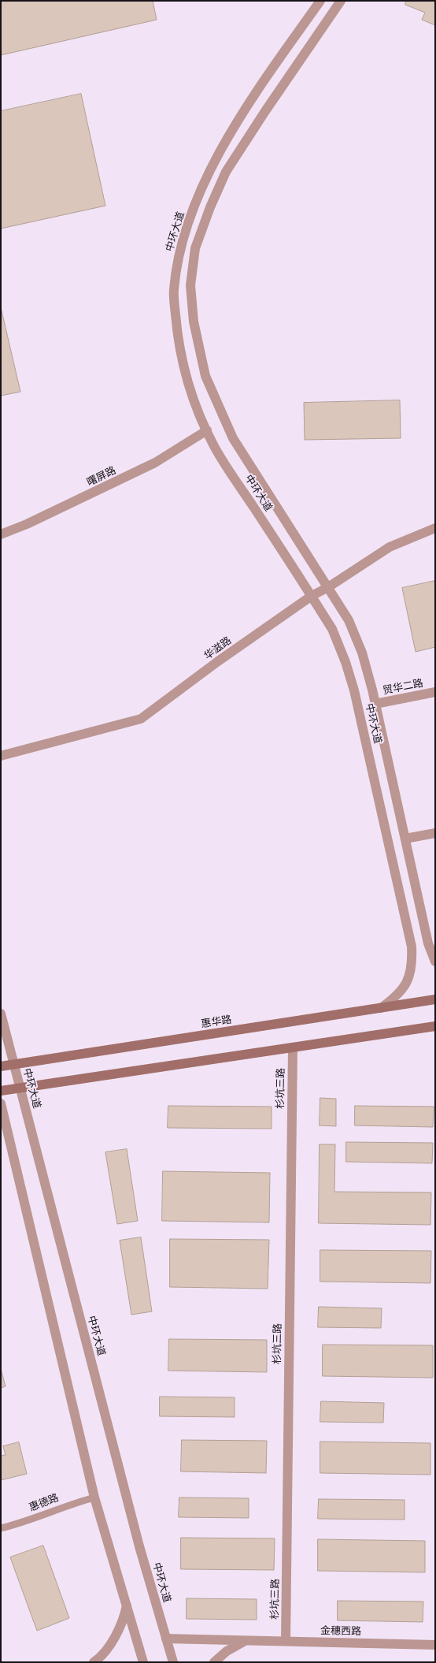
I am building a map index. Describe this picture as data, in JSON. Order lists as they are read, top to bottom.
{
  "streets": {
    "main road": ["惠华路"],
    "street": [
      "中环大道",
      "曙屏路",
      "华滋路",
      "贸华二路",
      "杉坑三路",
      "金穗西路"
    ],
    "lane": ["惠德路"]
  },
  "crossings": [
    ["中环大道", "曙屏路"],
    ["中环大道", "华滋路"],
    ["中环大道", "贸华二路"],
    ["中环大道", "惠华路"],
    ["中环大道", "金穗西路"],
    ["杉坑三路", "金穗西路"]
  ]
}
